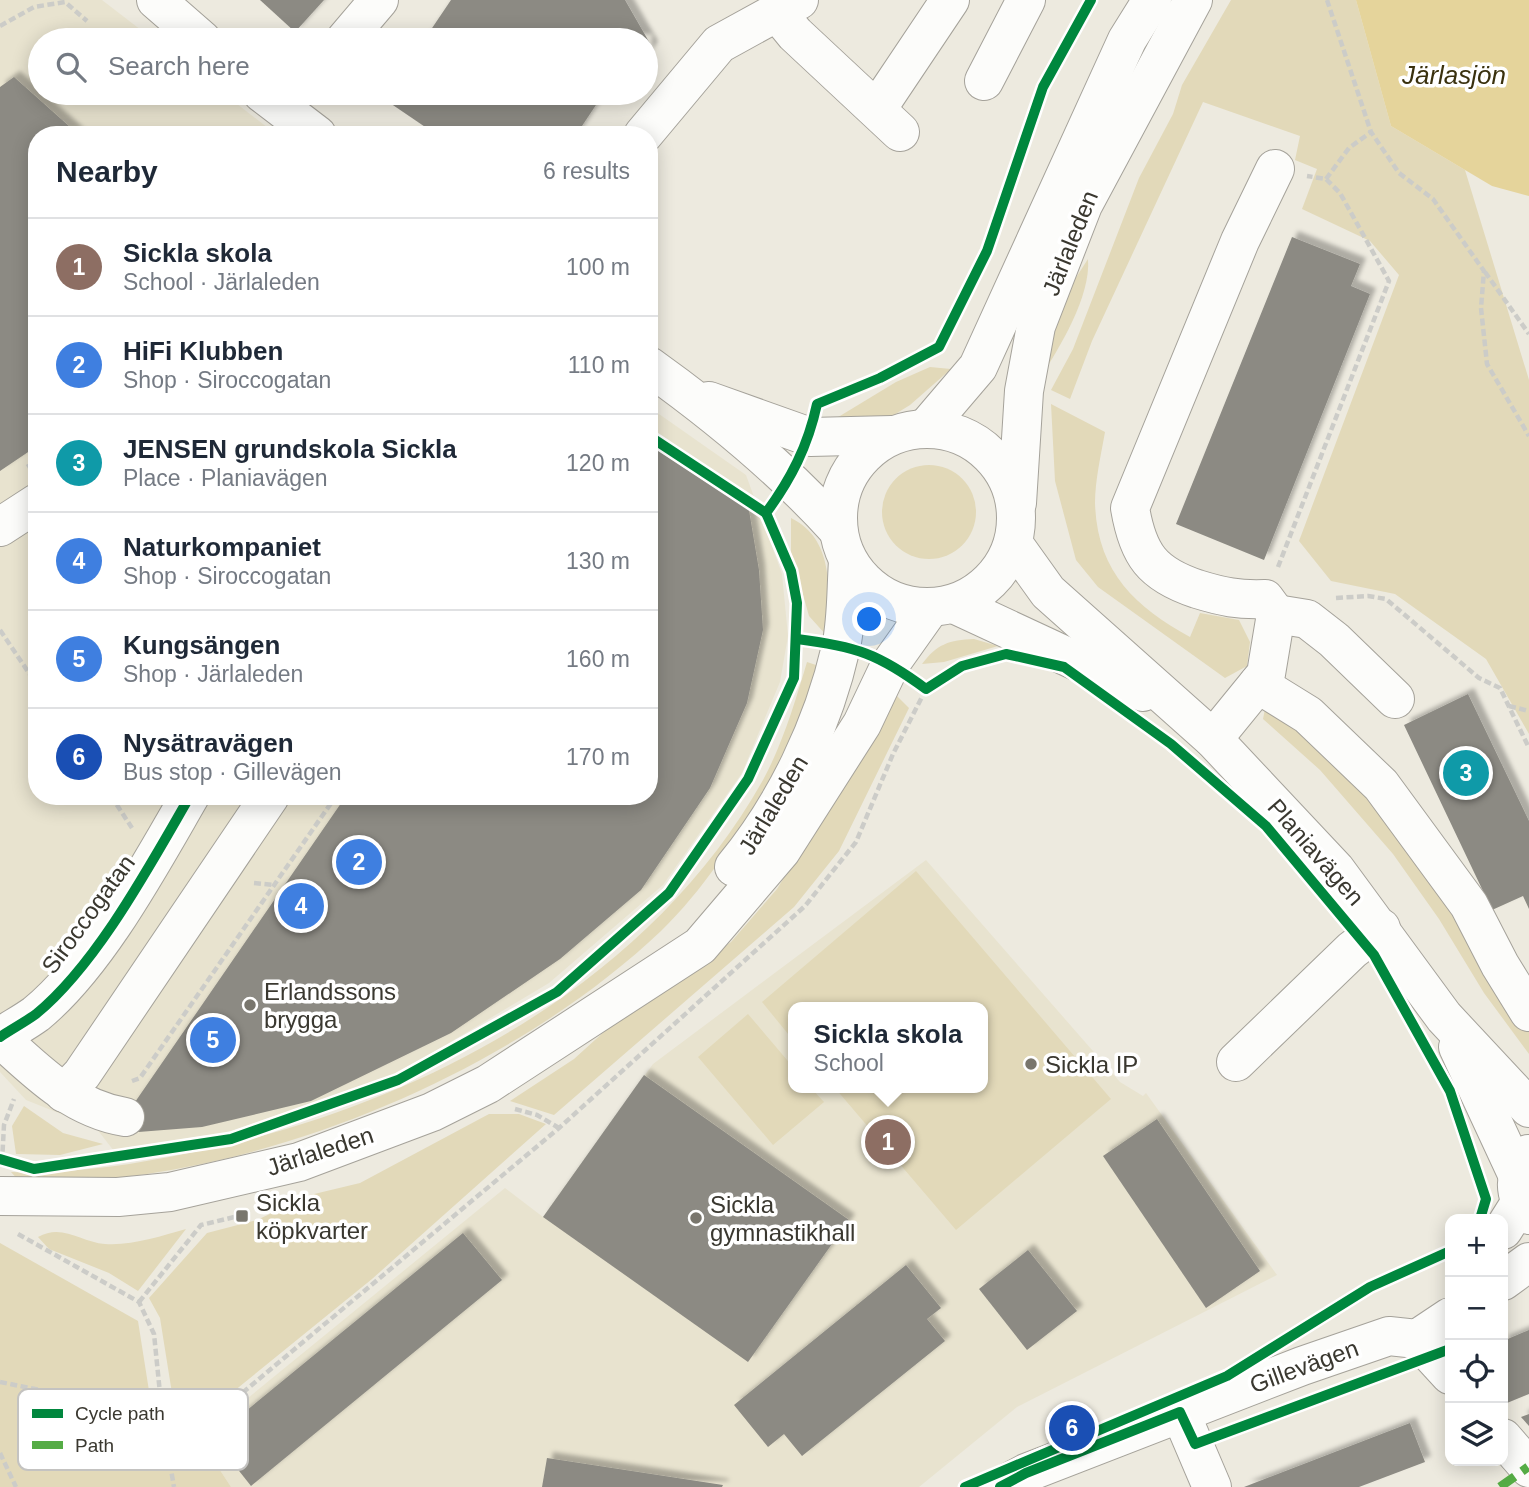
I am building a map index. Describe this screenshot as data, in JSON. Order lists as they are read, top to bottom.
{
  "streets": {
    "main road": [
      "Järlaleden",
      "Planiavägen",
      "Siroccogatan",
      "Gillevägen"
    ]
  },
  "crossings": [
    ["Järlaleden", "Planiavägen"]
  ],
  "water": ["Järlasjön"],
  "places": {
    "other": ["Erlandssons brygga", "Sickla IP", "Sickla gymnastikhall"],
    "transit": ["Sickla köpkvarter"]
  },
  "legend": ["Cycle path", "Path"],
  "page": {
    "search": "Search here",
    "heading": ["Nearby", "6 results"],
    "list": [
      {
        "mark": "1",
        "name": "Sickla skola",
        "note": "School · Järlaleden",
        "value": "100 m"
      },
      {
        "mark": "2",
        "name": "HiFi Klubben",
        "note": "Shop · Siroccogatan",
        "value": "110 m"
      },
      {
        "mark": "3",
        "name": "JENSEN grundskola Sickla",
        "note": "Place · Planiavägen",
        "value": "120 m"
      },
      {
        "mark": "4",
        "name": "Naturkompaniet",
        "note": "Shop · Siroccogatan",
        "value": "130 m"
      },
      {
        "mark": "5",
        "name": "Kungsängen",
        "note": "Shop · Järlaleden",
        "value": "160 m"
      },
      {
        "mark": "6",
        "name": "Nysätravägen",
        "note": "Bus stop · Gillevägen",
        "value": "170 m"
      }
    ],
    "pins": [
      "3",
      "2",
      "4",
      "5",
      "1",
      "6"
    ],
    "popup": ["Sickla skola", "School"],
    "map_buttons": ["+", "−"]
  }
}
